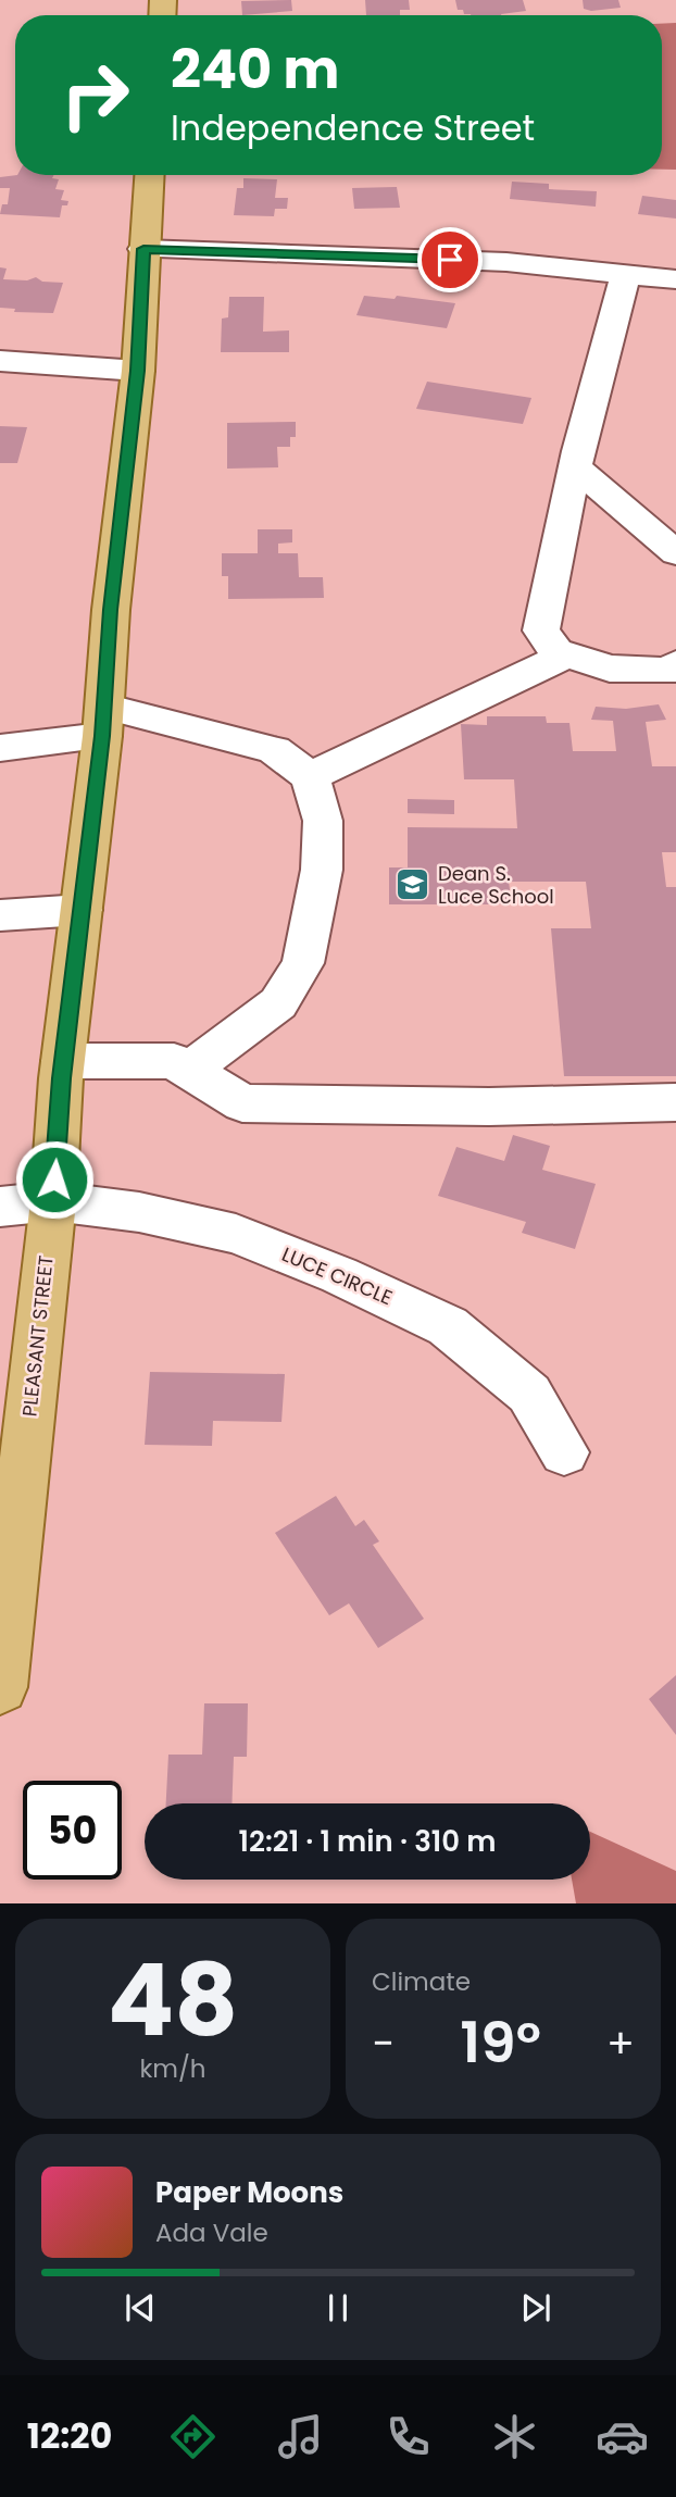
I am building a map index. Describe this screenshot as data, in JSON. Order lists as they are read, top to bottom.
{
  "streets": {
    "main road": ["PLEASANT STREET"],
    "street": ["LUCE CIRCLE"]
  },
  "crossings": [
    ["LUCE CIRCLE", "PLEASANT STREET"]
  ],
  "places": {
    "school or university": ["Dean S. Luce School"]
  },
  "page": {
    "turn": ["240 m", "Independence Street"],
    "limit": "50",
    "trip": "12:21 · 1 min · 310 m",
    "tile": [
      ["48", "km/h"],
      "Climate"
    ],
    "heat": ["−", "19°", "+"],
    "song": ["Paper Moons", "Ada Vale"],
    "tabs": "12:20"
  }
}
